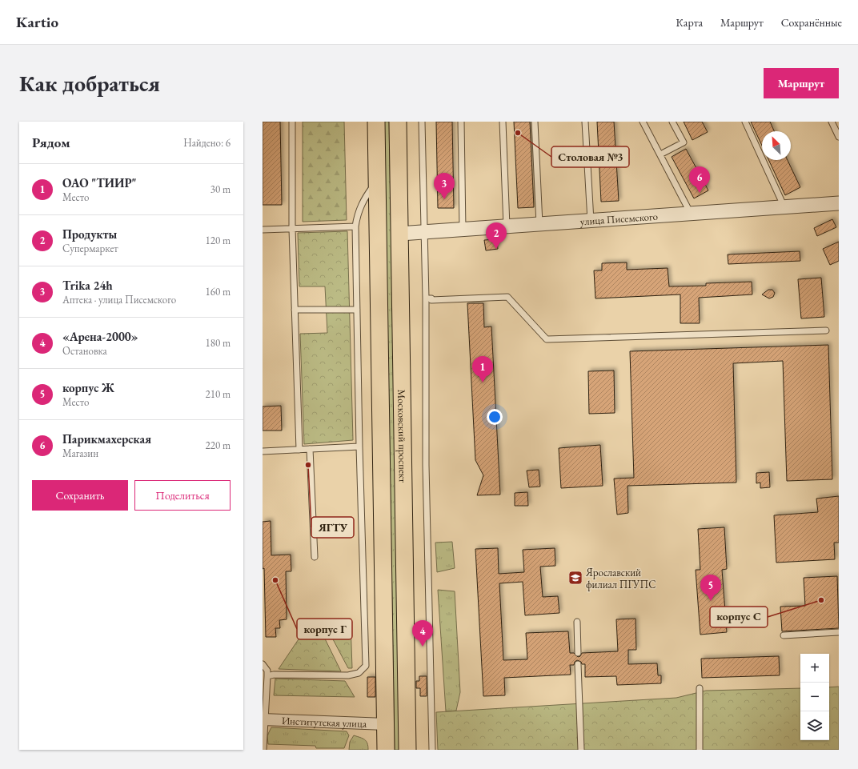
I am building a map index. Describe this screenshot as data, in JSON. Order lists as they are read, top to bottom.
{
  "streets": {
    "main road": ["Московский проспект"],
    "street": ["улица Писемского", "Институтская улица"]
  },
  "crossings": [
    ["улица Писемского", "Московский проспект"]
  ],
  "places": {
    "other": [
      "Столовая №3",
      "ЯГТУ",
      "корпус Г",
      "корпус С"
    ],
    "school or university": ["Ярославский филиал ПГУПС"]
  },
  "north": "top left",
  "page": {
    "header": "Kartio",
    "nav": ["Карта", "Маршрут", "Сохранённые"],
    "buttons": [
      "Маршрут",
      ["Сохранить", "Поделиться"]
    ],
    "title": "Как добраться",
    "heading": ["Рядом", "Найдено: 6"],
    "list": [
      {
        "mark": "1",
        "name": "ОАО \"ТИИР\"",
        "note": "Место",
        "value": "30 m"
      },
      {
        "mark": "2",
        "name": "Продукты",
        "note": "Супермаркет",
        "value": "120 m"
      },
      {
        "mark": "3",
        "name": "Trika 24h",
        "note": "Аптека · улица Писемского",
        "value": "160 m"
      },
      {
        "mark": "4",
        "name": "«Арена-2000»",
        "note": "Остановка",
        "value": "180 m"
      },
      {
        "mark": "5",
        "name": "корпус Ж",
        "note": "Место",
        "value": "210 m"
      },
      {
        "mark": "6",
        "name": "Парикмахерская",
        "note": "Магазин",
        "value": "220 m"
      }
    ],
    "pins": [
      "6",
      "3",
      "2",
      "1",
      "5",
      "4"
    ],
    "map_buttons": ["+", "−"]
  }
}
